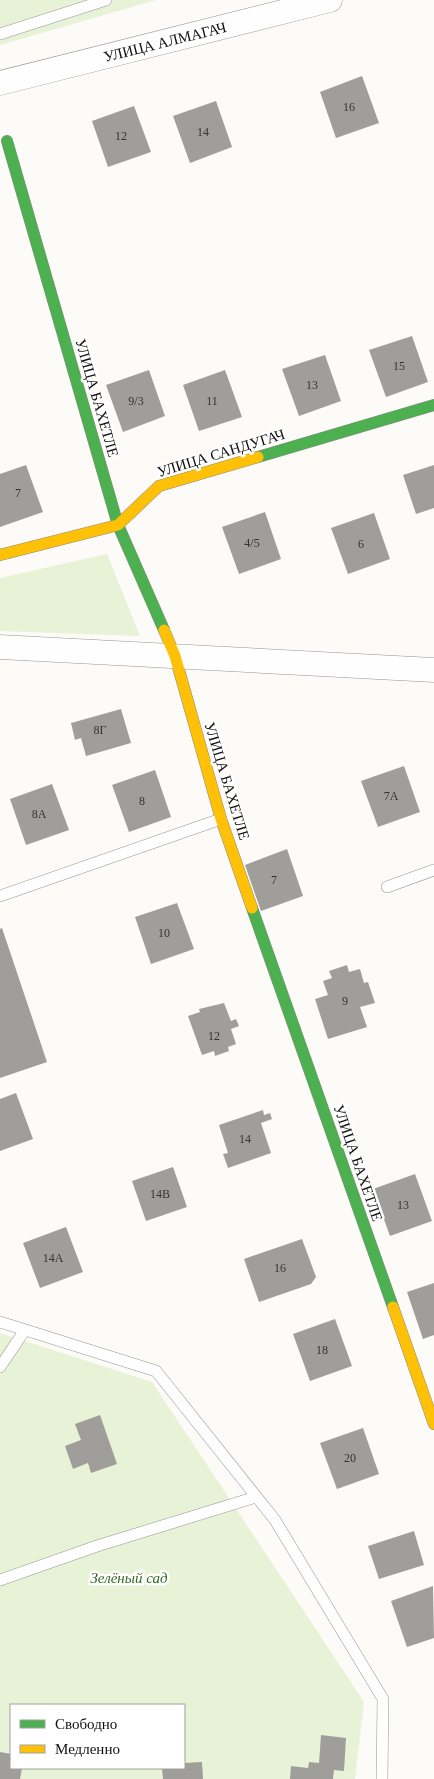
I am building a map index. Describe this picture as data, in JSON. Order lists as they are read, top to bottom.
{
  "streets": {
    "street": ["УЛИЦА АЛМАГАЧ", "УЛИЦА БАХЕТЛЕ", "УЛИЦА САНДУГАЧ"]
  },
  "crossings": [
    ["УЛИЦА БАХЕТЛЕ", "УЛИЦА САНДУГАЧ"]
  ],
  "parks": ["Зелёный сад"],
  "house_numbers": [
    "16",
    "14",
    "12",
    "15",
    "13",
    "9/3",
    "11",
    "7",
    "4/5",
    "6",
    "8Г",
    "7А",
    "8",
    "8А",
    "7",
    "10",
    "9",
    "12",
    "14",
    "14В",
    "13",
    "14А",
    "16",
    "18",
    "20"
  ],
  "legend": ["Свободно", "Медленно"]
}
